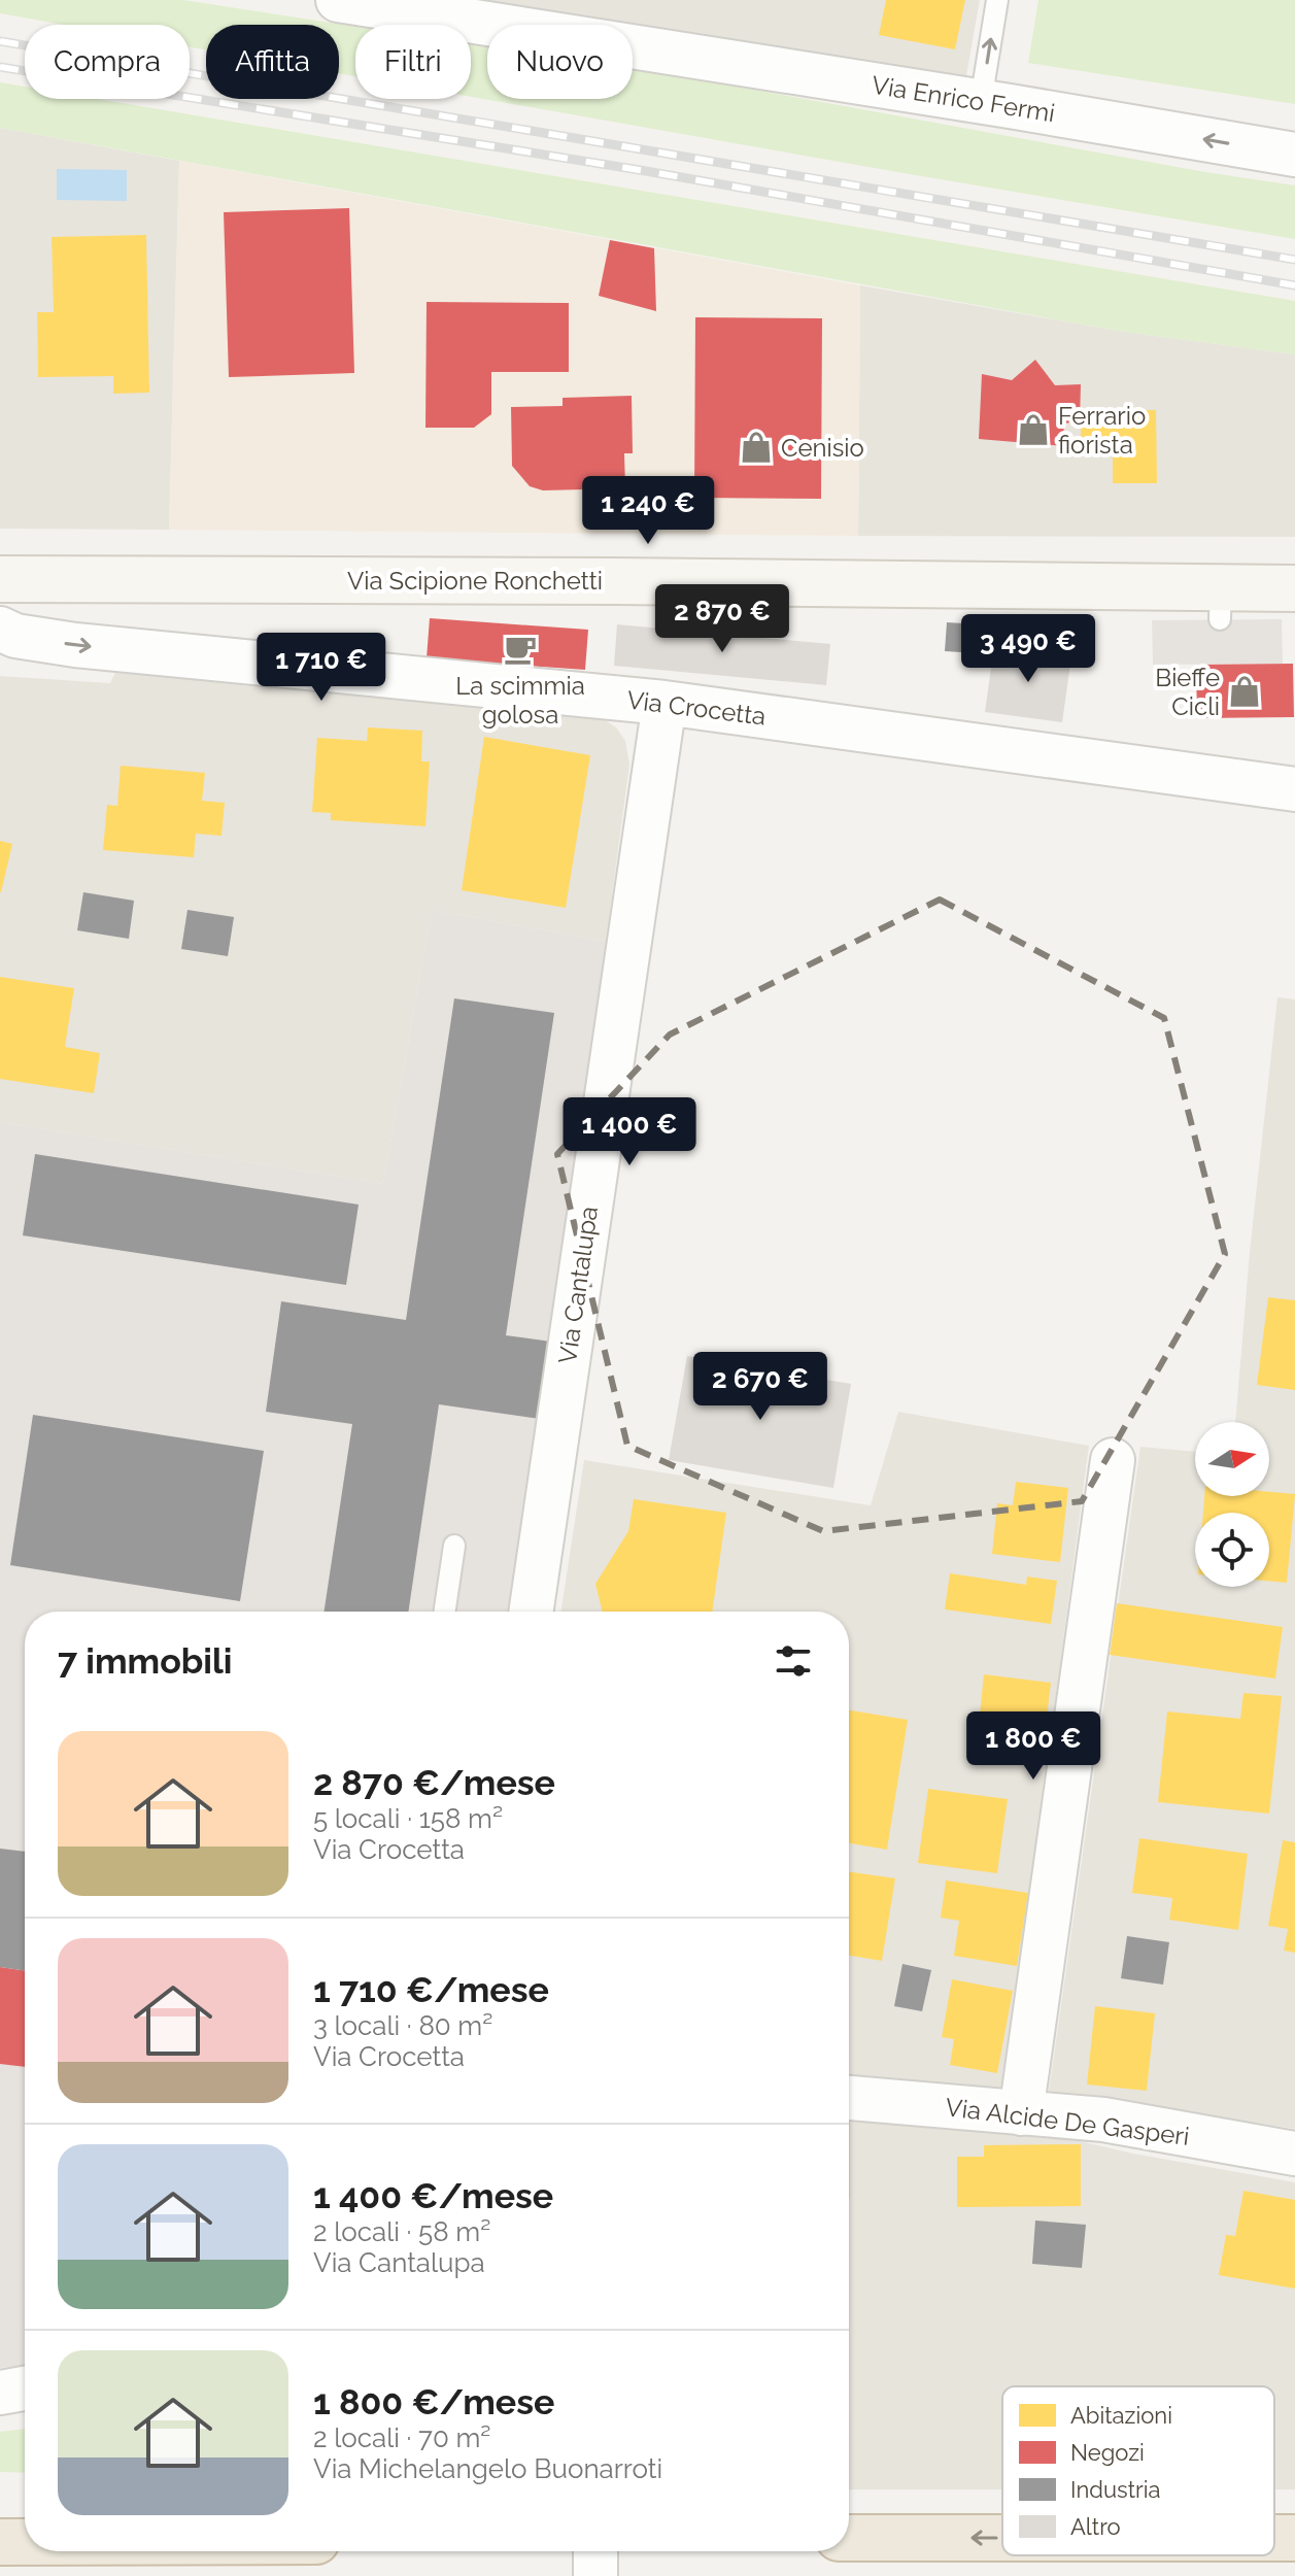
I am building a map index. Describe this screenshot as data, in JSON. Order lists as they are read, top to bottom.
{
  "streets": {
    "main road": ["Via Scipione Ronchetti"],
    "street": [
      "Via Enrico Fermi",
      "Via Crocetta",
      "Via Cantalupa",
      "Via Alcide De Gasperi"
    ]
  },
  "crossings": [
    ["Via Crocetta", "Via Cantalupa"]
  ],
  "one_way": ["Via Crocetta"],
  "places": {
    "shop": ["Ferrario fiorista", "Cenisio", "Bieffe Cicli"],
    "cafe": ["La scimmia golosa"]
  },
  "legend": [
    "Abitazioni",
    "Negozi",
    "Industria",
    "Altro"
  ],
  "north": "right",
  "page": {
    "chip": [
      "Compra",
      "Affitta",
      "Filtri",
      "Nuovo"
    ],
    "price": [
      "1 240 €",
      "2 870 €",
      "3 490 €",
      "1 710 €",
      "1 400 €",
      "2 670 €",
      "1 800 €"
    ],
    "heading": "7 immobili",
    "list": [
      {
        "name": "2 870 €/mese",
        "note": "5 locali · 158 m² · Via Crocetta"
      },
      {
        "name": "1 710 €/mese",
        "note": "3 locali · 80 m² · Via Crocetta"
      },
      {
        "name": "1 400 €/mese",
        "note": "2 locali · 58 m² · Via Cantalupa"
      },
      {
        "name": "1 800 €/mese",
        "note": "2 locali · 70 m² · Via Michelangelo Buonarroti"
      }
    ]
  }
}
